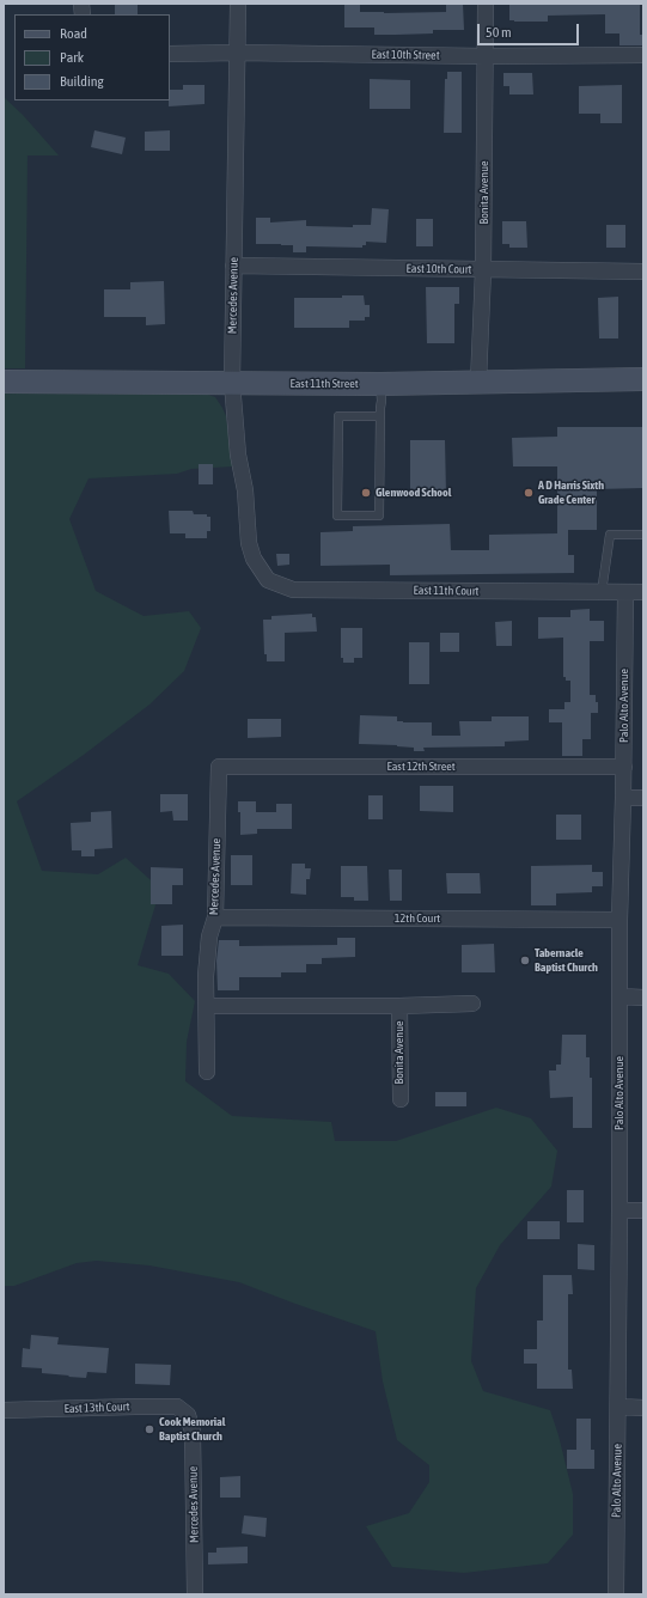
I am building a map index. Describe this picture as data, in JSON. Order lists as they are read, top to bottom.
{
  "streets": {
    "main road": ["East 11th Street"],
    "street": [
      "East 10th Street",
      "Bonita Avenue",
      "East 10th Court",
      "Mercedes Avenue",
      "East 11th Court",
      "Palo Alto Avenue",
      "East 12th Street",
      "12th Court",
      "East 13th Court"
    ]
  },
  "crossings": [
    ["East 10th Street", "Bonita Avenue"],
    ["East 10th Street", "Mercedes Avenue"],
    ["Bonita Avenue", "East 10th Court"],
    ["Bonita Avenue", "East 11th Street"],
    ["East 10th Court", "Mercedes Avenue"],
    ["Mercedes Avenue", "East 11th Street"],
    ["Mercedes Avenue", "East 11th Court"],
    ["Mercedes Avenue", "East 12th Street"],
    ["Mercedes Avenue", "12th Court"],
    ["Mercedes Avenue", "East 13th Court"],
    ["East 11th Court", "Palo Alto Avenue"],
    ["Palo Alto Avenue", "East 12th Street"],
    ["Palo Alto Avenue", "12th Court"]
  ],
  "places": [
    "Glenwood School",
    "A D Harris Sixth Grade Center",
    "Tabernacle Baptist Church",
    "Cook Memorial Baptist Church"
  ],
  "legend": ["Road", "Park", "Building"],
  "scale_bar": "50 m"
}
